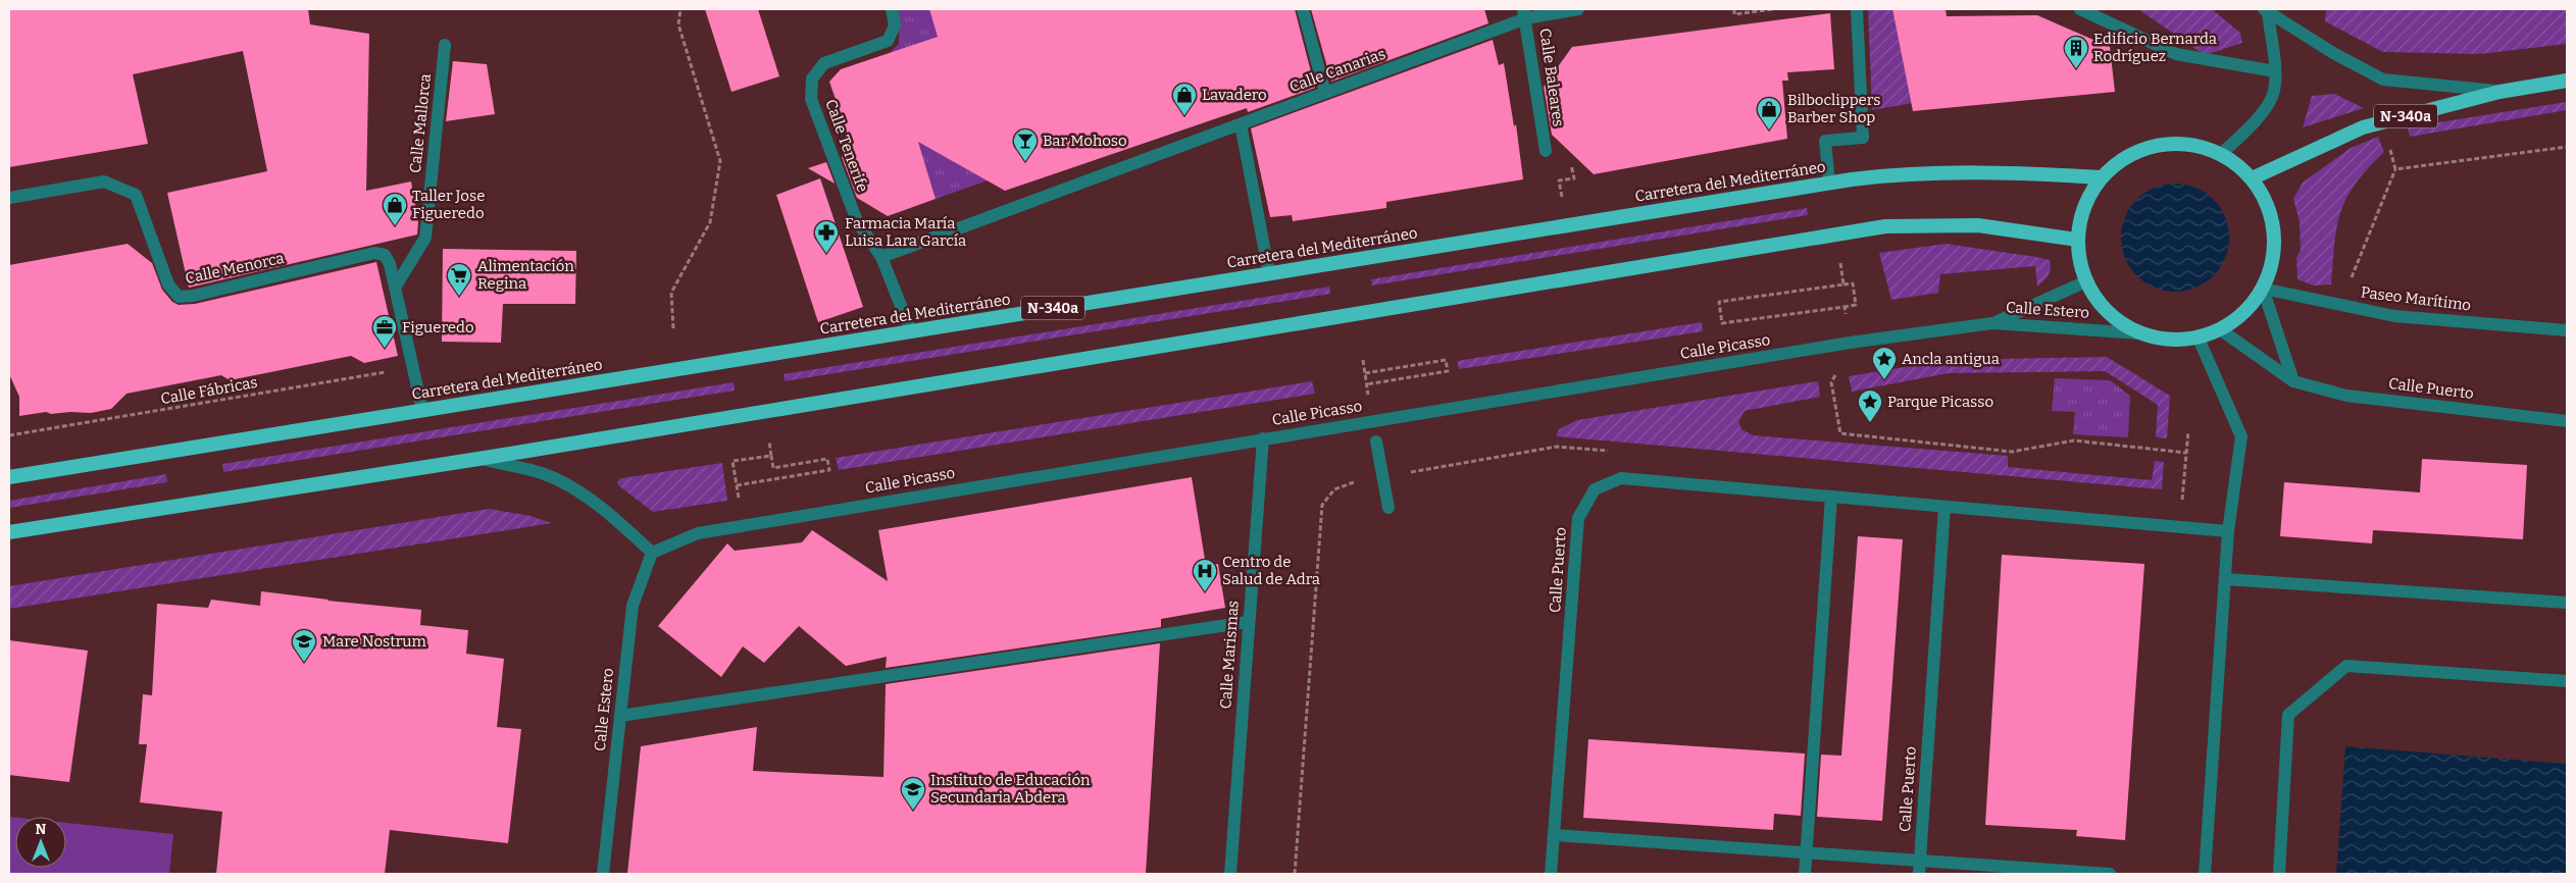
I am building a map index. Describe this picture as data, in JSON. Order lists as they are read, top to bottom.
{
  "streets": {
    "highway": ["N-340a", "Carretera del Mediterráneo"],
    "street": [
      "Calle Canarias",
      "Calle Baleares",
      "Calle Mallorca",
      "Calle Tenerife",
      "Calle Menorca",
      "Paseo Marítimo",
      "Calle Estero",
      "Calle Picasso",
      "Calle Puerto",
      "Calle Marismas"
    ],
    "path": ["Calle Fábricas"]
  },
  "crossings": [
    ["Calle Canarias", "Calle Baleares"],
    ["Calle Canarias", "Calle Tenerife"],
    ["Calle Mallorca", "Calle Menorca"],
    ["Calle Tenerife", "Carretera del Mediterráneo"],
    ["Calle Estero", "Calle Picasso"],
    ["Calle Picasso", "Calle Marismas"]
  ],
  "places": {
    "building": ["Edificio Bernarda Rodríguez"],
    "shop": ["Lavadero", "Bilboclippers Barber Shop", "Taller Jose Figueredo"],
    "bar": ["Bar Mohoso"],
    "pharmacy": ["Farmacia María Luisa Lara García"],
    "supermarket": ["Alimentación Regina"],
    "office": ["Figueredo"],
    "place": ["Ancla antigua", "Parque Picasso"],
    "hospital": ["Centro de Salud de Adra"],
    "school or university": ["Mare Nostrum", "Instituto de Educación Secundaria Abdera"]
  },
  "north": "top"
}
